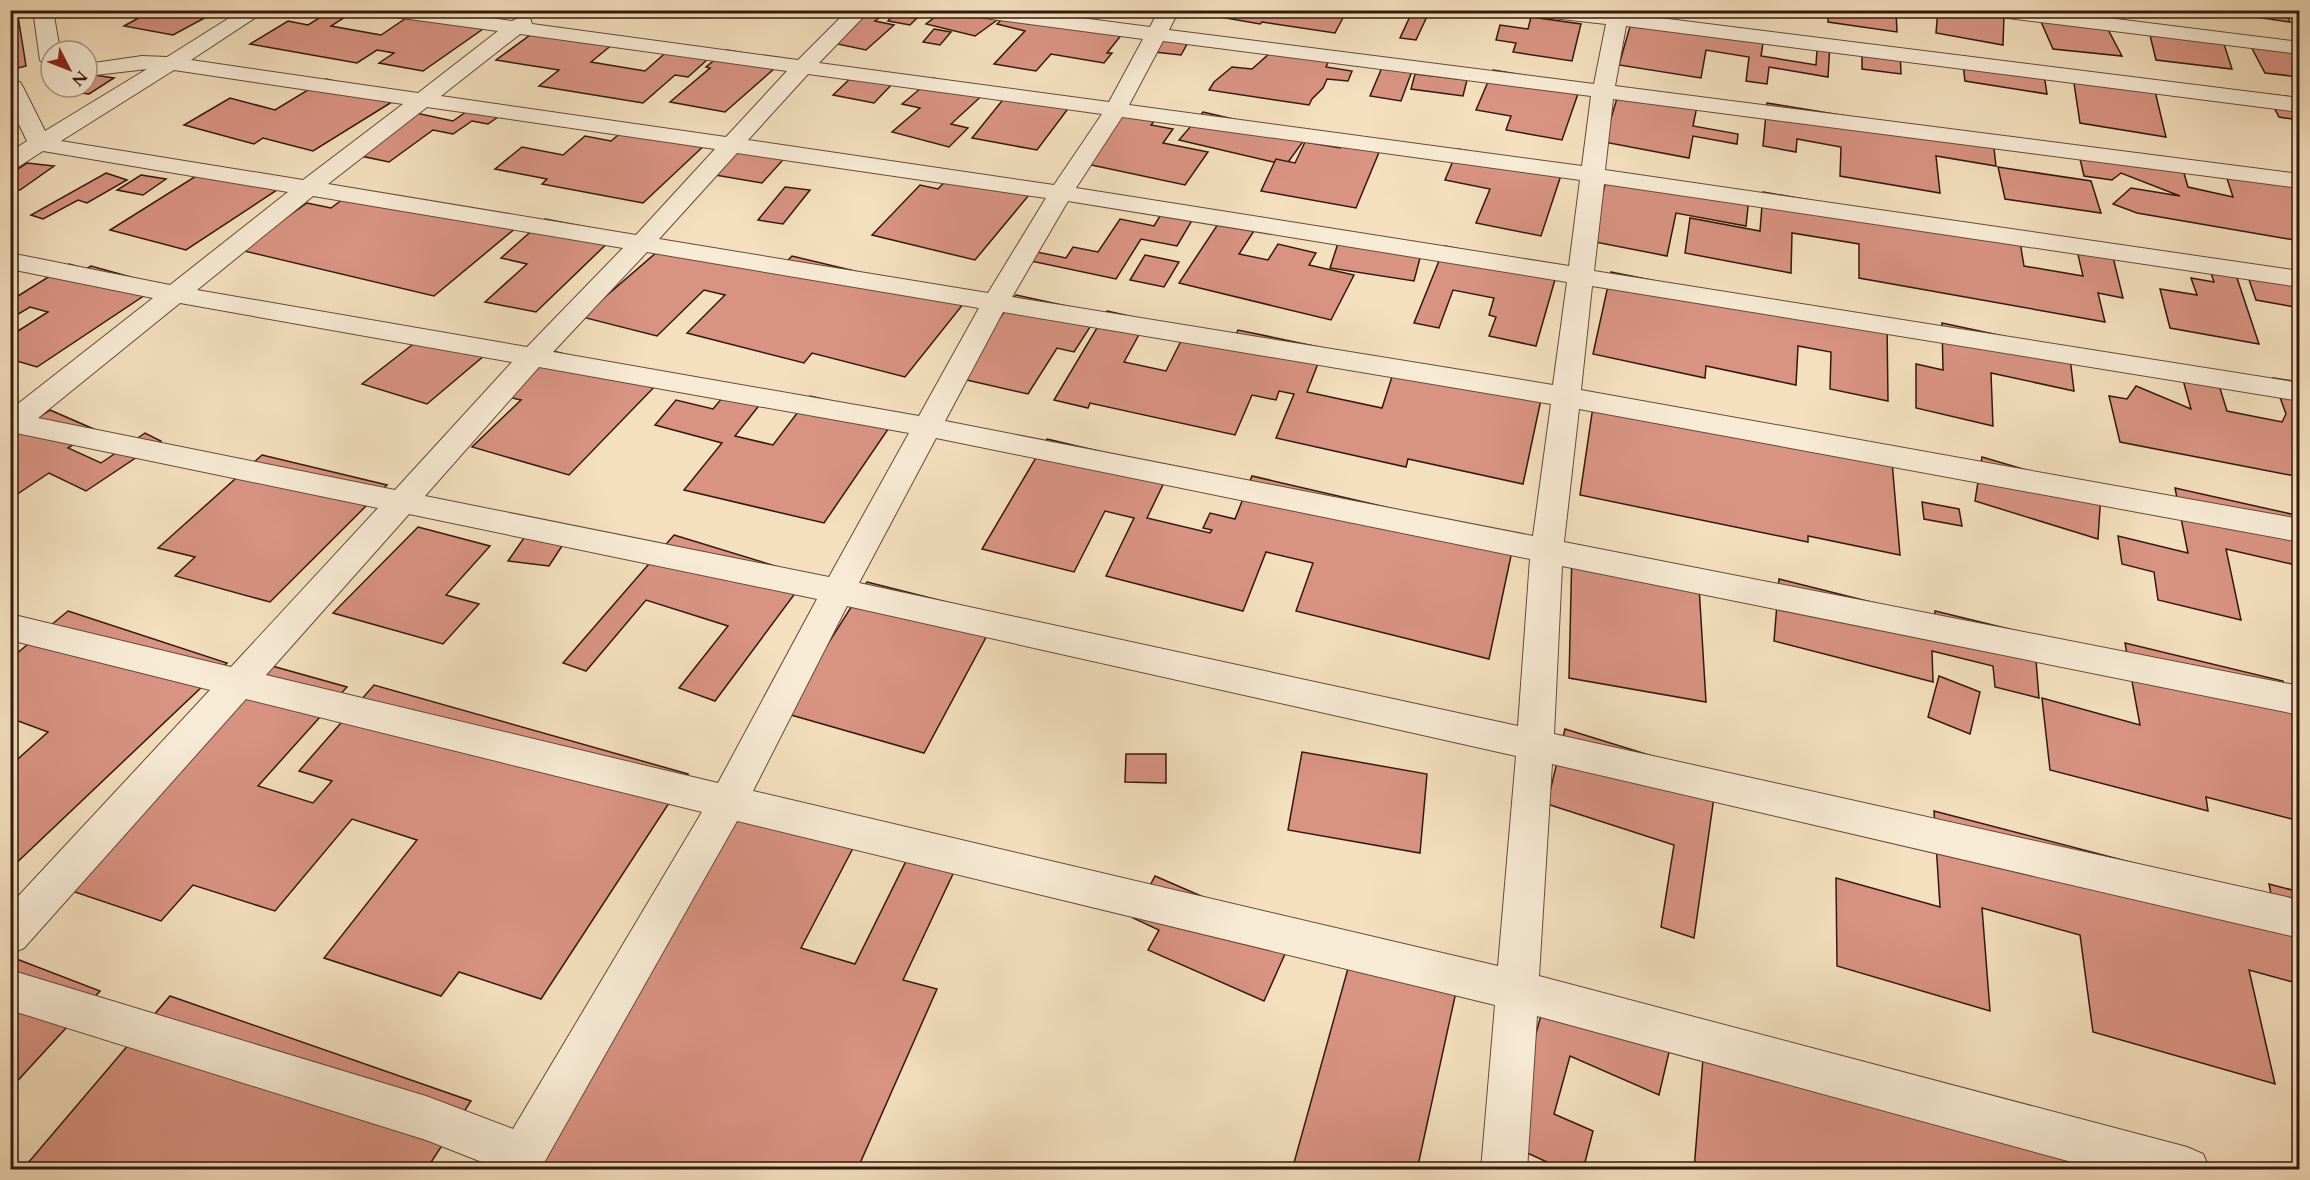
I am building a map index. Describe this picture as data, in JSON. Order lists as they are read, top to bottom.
{
  "north": "bottom right"
}
